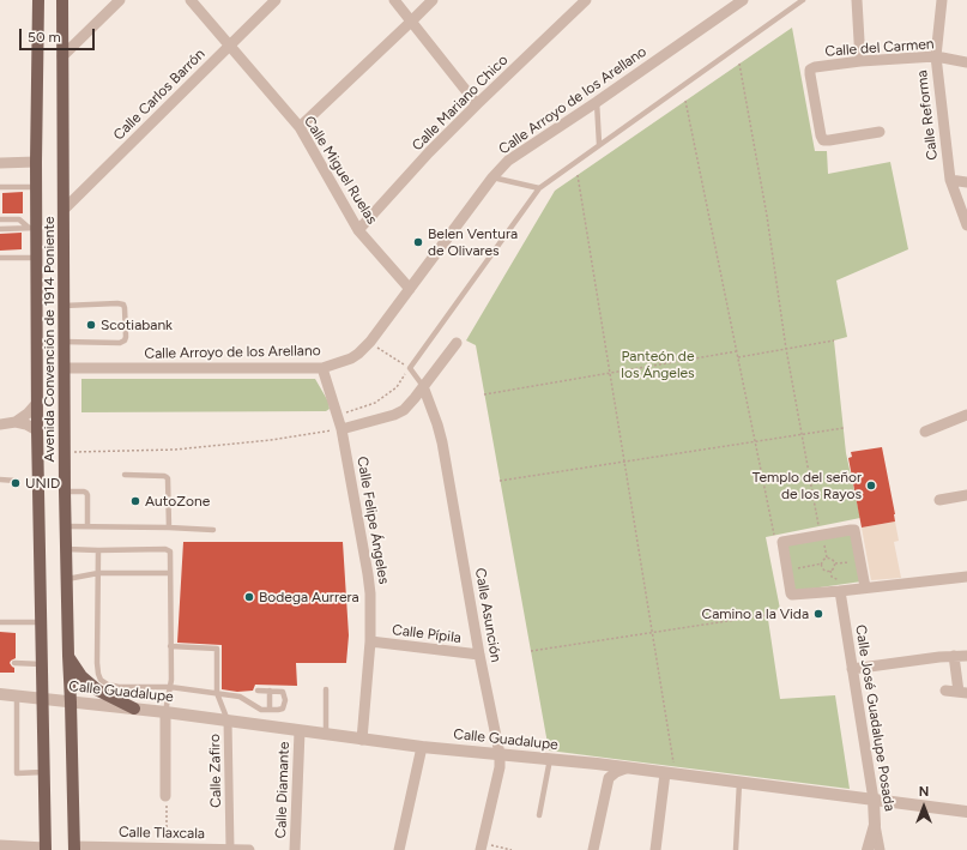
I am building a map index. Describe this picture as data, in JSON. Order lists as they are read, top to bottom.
{
  "streets": {
    "main road": ["Avenida Convención de 1914 Poniente"],
    "street": [
      "Calle del Carmen",
      "Calle Carlos Barrón",
      "Calle Arroyo de los Arellano",
      "Calle Mariano Chico",
      "Calle Reforma",
      "Calle Miguel Ruelas",
      "Calle Felipe Ángeles",
      "Calle Asunción",
      "Calle Pípila",
      "Calle Guadalupe",
      "Calle José Guadalupe Posada",
      "Calle Zafiro",
      "Calle Diamante",
      "Calle Tlaxcala"
    ]
  },
  "crossings": [
    ["Calle del Carmen", "Calle Reforma"],
    ["Calle Carlos Barrón", "Calle Miguel Ruelas"],
    ["Calle Carlos Barrón", "Avenida Convención de 1914 Poniente"],
    ["Calle Arroyo de los Arellano", "Calle Miguel Ruelas"],
    ["Calle Arroyo de los Arellano", "Avenida Convención de 1914 Poniente"],
    ["Calle Arroyo de los Arellano", "Calle Felipe Ángeles"],
    ["Calle Mariano Chico", "Calle Miguel Ruelas"],
    ["Avenida Convención de 1914 Poniente", "Calle Guadalupe"],
    ["Avenida Convención de 1914 Poniente", "Calle Tlaxcala"],
    ["Calle Felipe Ángeles", "Calle Pípila"],
    ["Calle Felipe Ángeles", "Calle Guadalupe"],
    ["Calle Asunción", "Calle Pípila"],
    ["Calle Asunción", "Calle Guadalupe"],
    ["Calle Guadalupe", "Calle José Guadalupe Posada"],
    ["Calle Guadalupe", "Calle Zafiro"],
    ["Calle Guadalupe", "Calle Diamante"],
    ["Calle Zafiro", "Calle Tlaxcala"]
  ],
  "parks": ["Panteón de los Ángeles"],
  "places": [
    "Belen Ventura de Olivares",
    "Scotiabank",
    "UNID",
    "Templo del señor de los Rayos",
    "AutoZone",
    "Bodega Aurrera",
    "Camino a la Vida"
  ],
  "scale_bar": "50 m",
  "north": "top"
}
